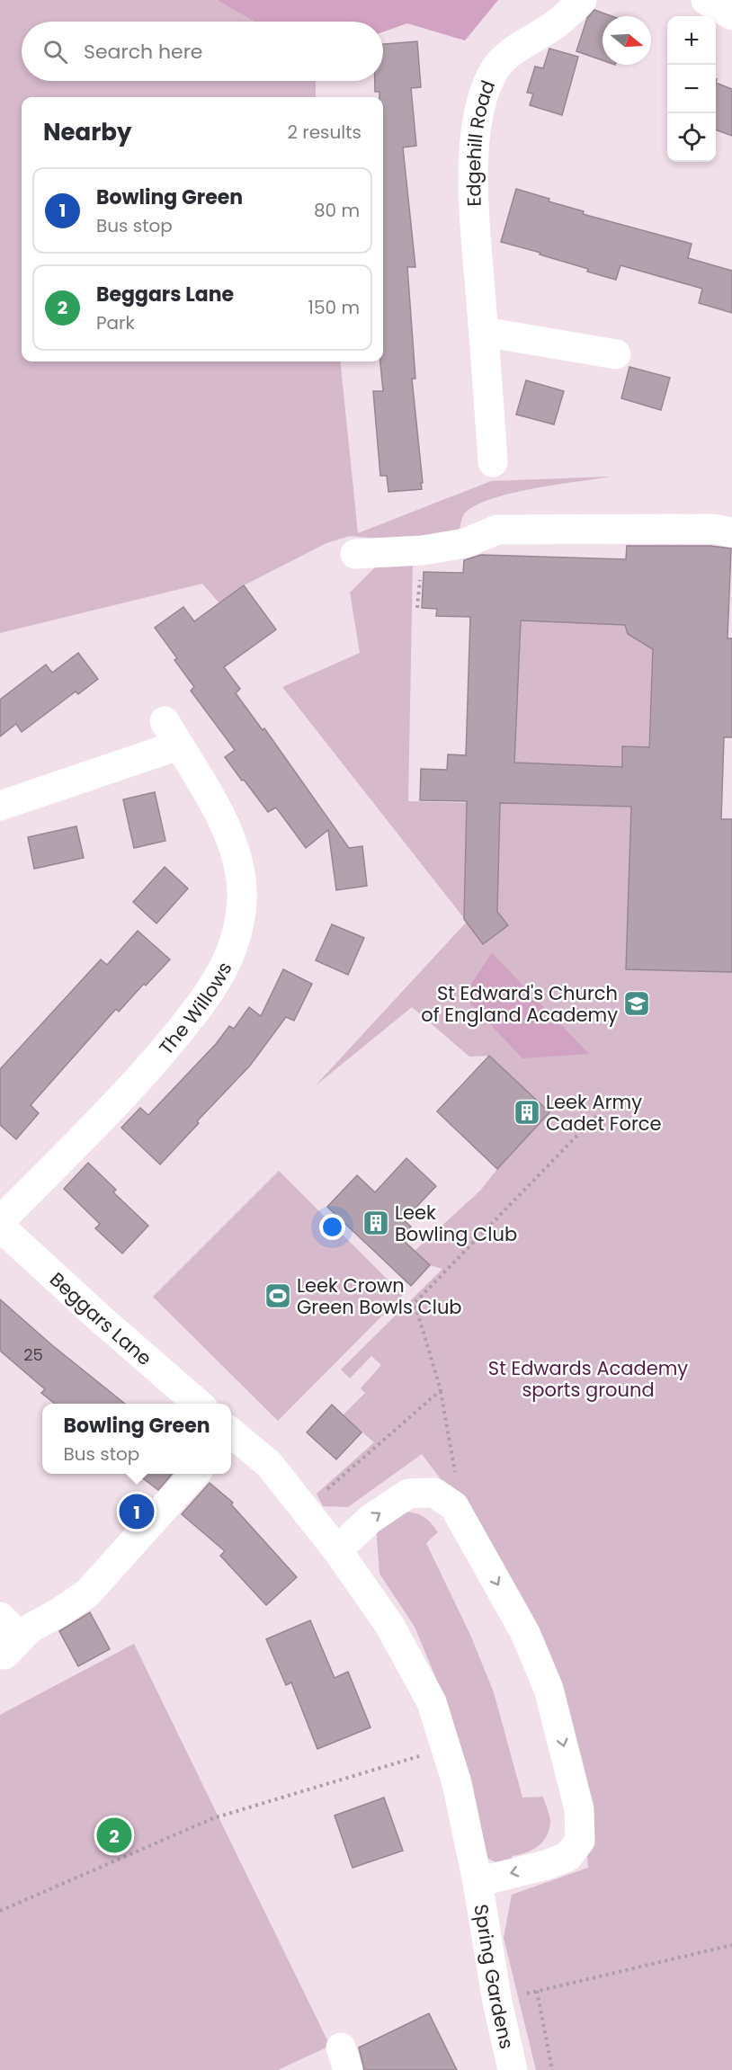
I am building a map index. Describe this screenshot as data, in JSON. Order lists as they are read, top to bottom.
{
  "streets": {
    "street": [
      "Edgehill Road",
      "The Willows",
      "Beggars Lane",
      "Spring Gardens"
    ]
  },
  "parks": ["St Edwards Academy sports ground"],
  "places": {
    "school or university": ["St Edward's Church of England Academy"],
    "building": ["Leek Army Cadet Force", "Leek Bowling Club"],
    "sports": ["Leek Crown Green Bowls Club"]
  },
  "house_numbers": ["25"],
  "north": "right",
  "page": {
    "map_buttons": ["+", "−"],
    "search": "Search here",
    "heading": ["Nearby", "2 results"],
    "list": [
      {
        "mark": "1",
        "name": "Bowling Green",
        "note": "Bus stop",
        "value": "80 m"
      },
      {
        "mark": "2",
        "name": "Beggars Lane",
        "note": "Park",
        "value": "150 m"
      }
    ],
    "popup": ["Bowling Green", "Bus stop"],
    "pins": ["1", "2"]
  }
}
